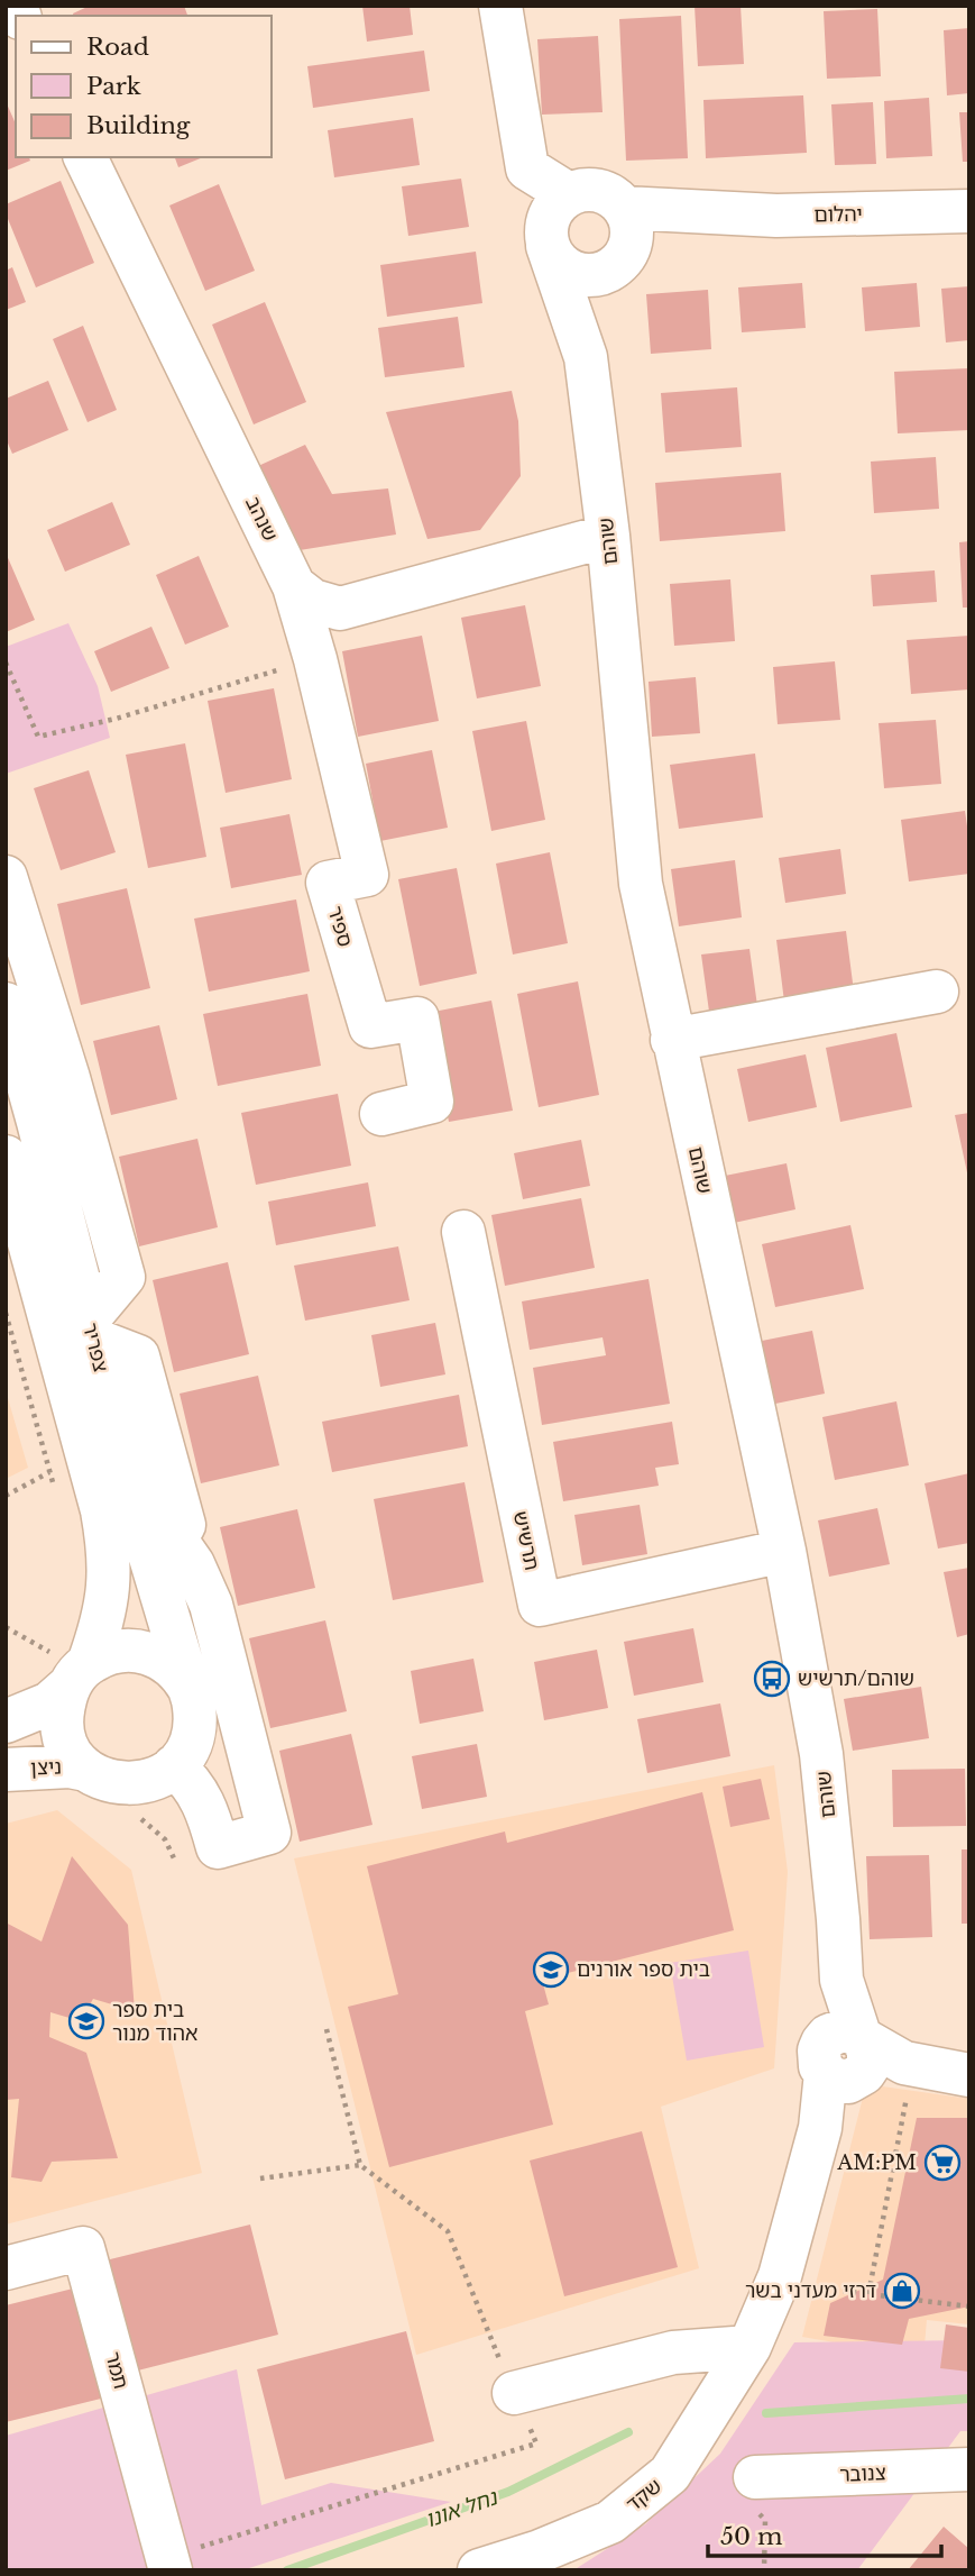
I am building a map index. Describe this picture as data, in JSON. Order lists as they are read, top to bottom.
{
  "streets": {
    "street": [
      "יהלום",
      "שנהב",
      "שוהם",
      "ספיר",
      "צפריר",
      "תרשיש",
      "ניצן",
      "תמר",
      "צנובר",
      "שקד"
    ]
  },
  "crossings": [
    ["יהלום", "שוהם"],
    ["שנהב", "ספיר"],
    ["שוהם", "תרשיש"],
    ["שוהם", "שקד"],
    ["צפריר", "ניצן"]
  ],
  "water": ["נחל אונו"],
  "places": {
    "bus stop": ["שוהם/תרשיש"],
    "school or university": ["בית ספר אורנים", "בית ספר אהוד מנור"],
    "supermarket": ["AM:PM"],
    "shop": ["דרזי מעדני בשר"]
  },
  "legend": ["Road", "Park", "Building"],
  "scale_bar": "50 m"
}
